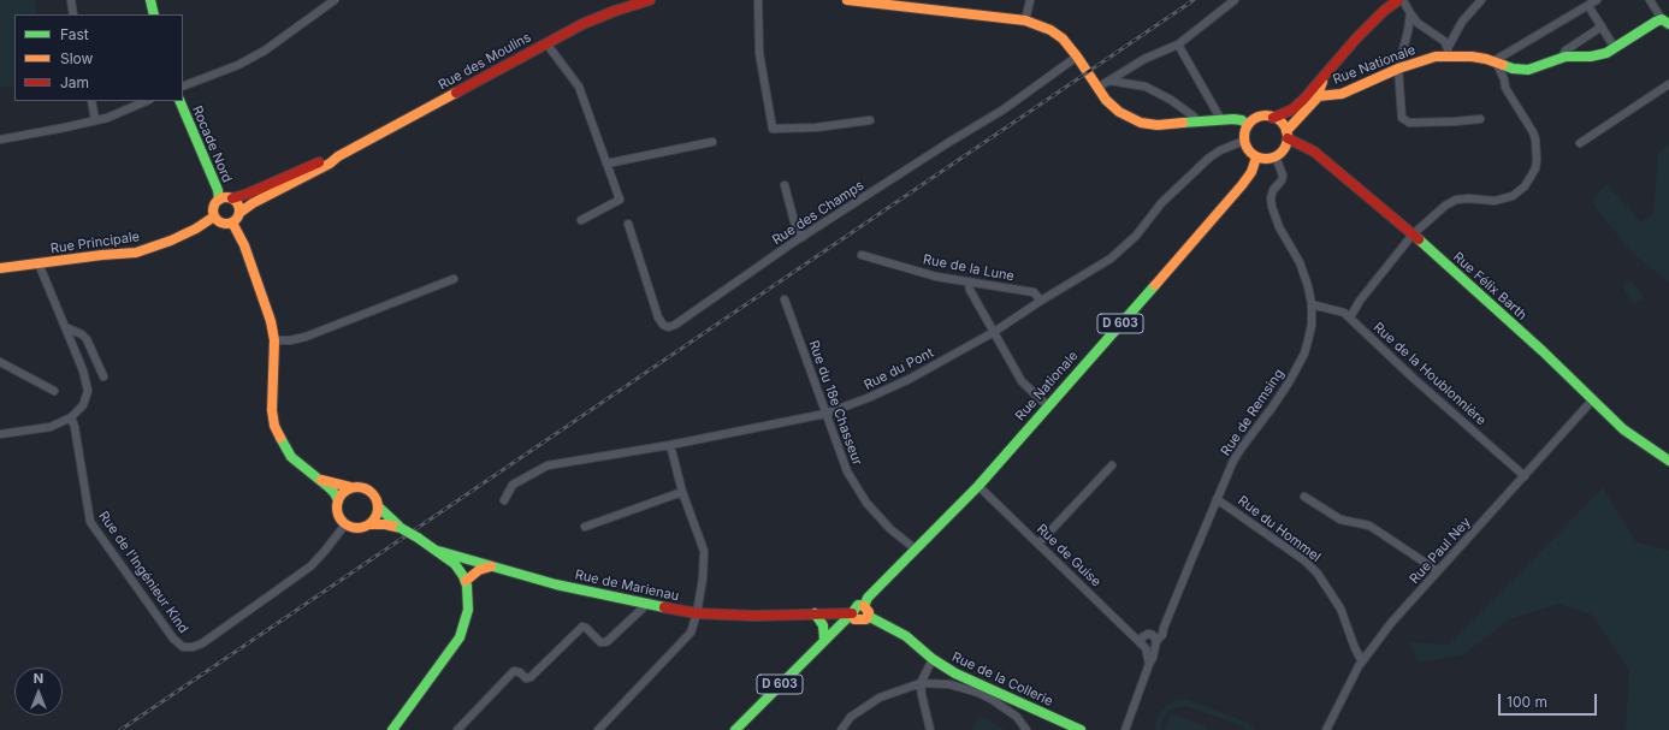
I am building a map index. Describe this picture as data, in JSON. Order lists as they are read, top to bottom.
{
  "streets": {
    "main road": [
      "Rue des Moulins",
      "Rue Nationale",
      "Rocade Nord",
      "Rue Principale",
      "Rue Félix Barth",
      "D 603",
      "Rue de Marienau",
      "Rue de la Collerie"
    ],
    "street": [
      "Rue des Champs",
      "Rue de la Lune",
      "Rue du Pont",
      "Rue de la Houblonnière",
      "Rue du 18e Chasseur",
      "Rue de Remsing",
      "Rue du Hommel",
      "Rue Paul Ney",
      "Rue de Guise",
      "Rue de l'Ingénieur Kind"
    ]
  },
  "crossings": [
    ["Rue des Moulins", "Rocade Nord"],
    ["Rue des Moulins", "Rue Principale"],
    ["Rue Nationale", "Rue Félix Barth"],
    ["Rue Nationale", "D 603"],
    ["Rue Nationale", "Rue du Pont"],
    ["Rue Nationale", "Rue du 18e Chasseur"],
    ["Rue Nationale", "Rue de Remsing"],
    ["Rue Nationale", "Rue de Guise"],
    ["Rue Nationale", "Rue de Marienau"],
    ["Rue Nationale", "Rue de la Collerie"],
    ["Rocade Nord", "Rue Principale"],
    ["Rue de la Lune", "Rue du Pont"],
    ["Rue Félix Barth", "Rue du Pont"],
    ["Rue Félix Barth", "Rue de Remsing"],
    ["Rue Félix Barth", "Rue Paul Ney"],
    ["D 603", "Rue de Marienau"],
    ["D 603", "Rue de la Collerie"],
    ["Rue du Pont", "Rue du 18e Chasseur"],
    ["Rue du Pont", "Rue de Remsing"],
    ["Rue de la Houblonnière", "Rue de Remsing"],
    ["Rue de la Houblonnière", "Rue Paul Ney"],
    ["Rue de Remsing", "Rue du Hommel"],
    ["Rue du Hommel", "Rue Paul Ney"],
    ["Rue de Marienau", "Rue de la Collerie"]
  ],
  "legend": ["Fast", "Slow", "Jam"],
  "scale_bar": "100 m",
  "north": "top"
}
